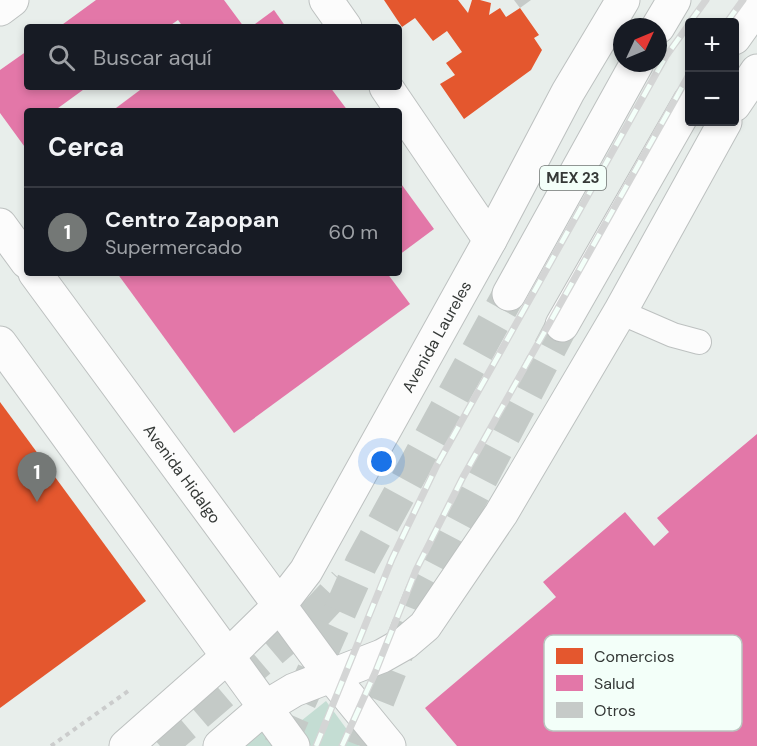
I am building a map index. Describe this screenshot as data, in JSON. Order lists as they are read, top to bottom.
{
  "streets": {
    "main road": ["MEX 23", "Avenida Laureles", "Avenida Hidalgo"]
  },
  "crossings": [
    ["Avenida Laureles", "Avenida Hidalgo"]
  ],
  "legend": ["Comercios", "Salud", "Otros"],
  "north": "top right",
  "page": {
    "map_buttons": ["+", "−"],
    "search": "Buscar aquí",
    "heading": "Cerca",
    "list": [
      {
        "mark": "1",
        "name": "Centro Zapopan",
        "note": "Supermercado",
        "value": "60 m"
      }
    ],
    "pins": "1"
  }
}
